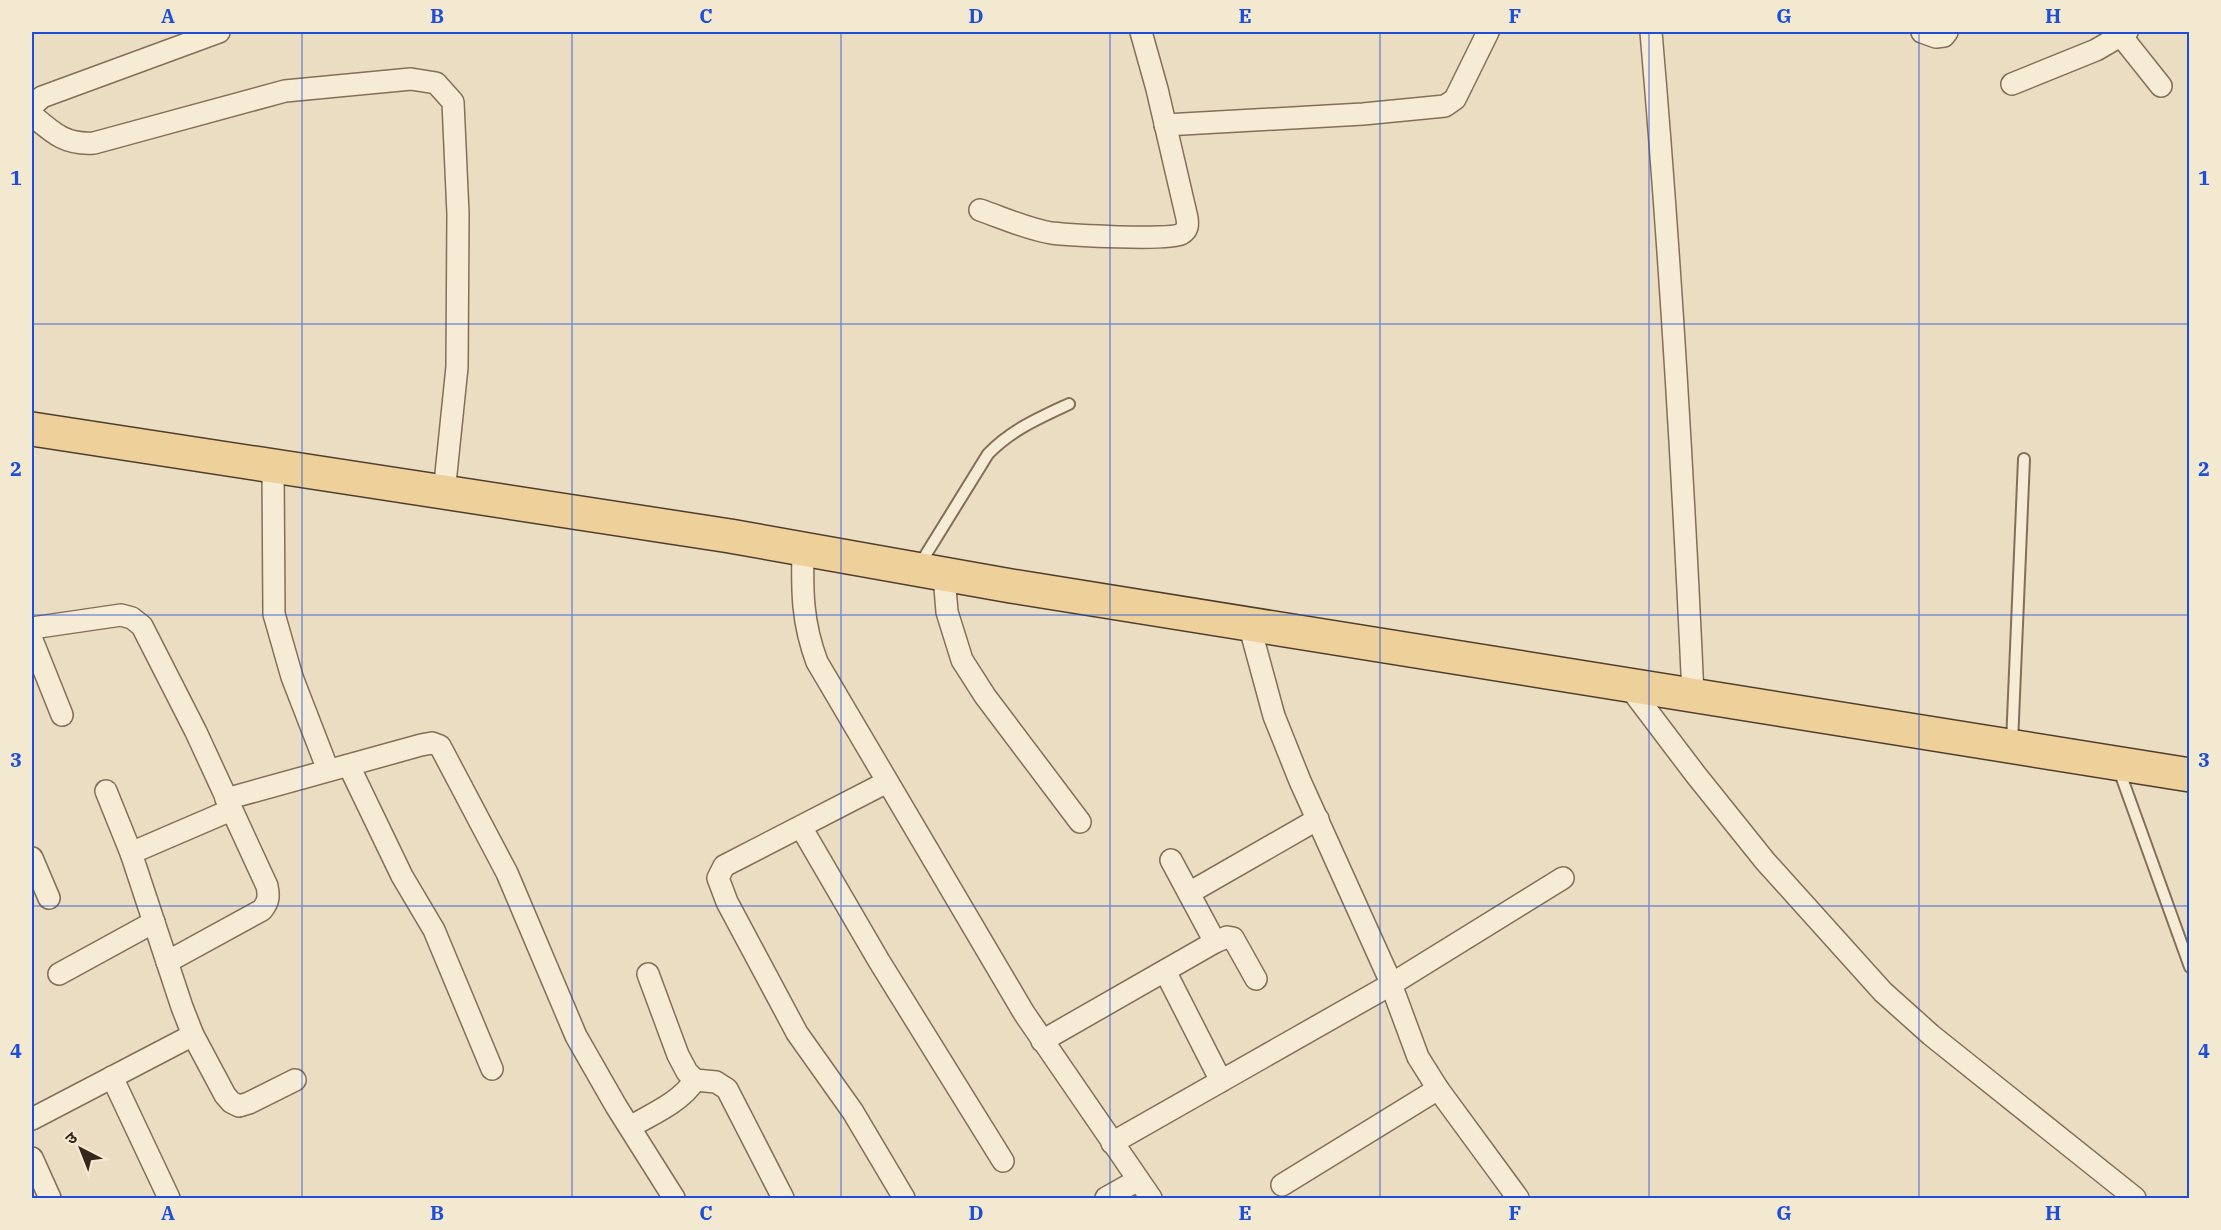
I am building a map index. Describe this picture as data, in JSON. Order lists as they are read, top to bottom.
{
  "north": "top left",
  "grid": {
    "columns": [
      "A",
      "B",
      "C",
      "D",
      "E",
      "F",
      "G",
      "H"
    ],
    "rows": [
      "1",
      "2",
      "3",
      "4"
    ]
  }
}
